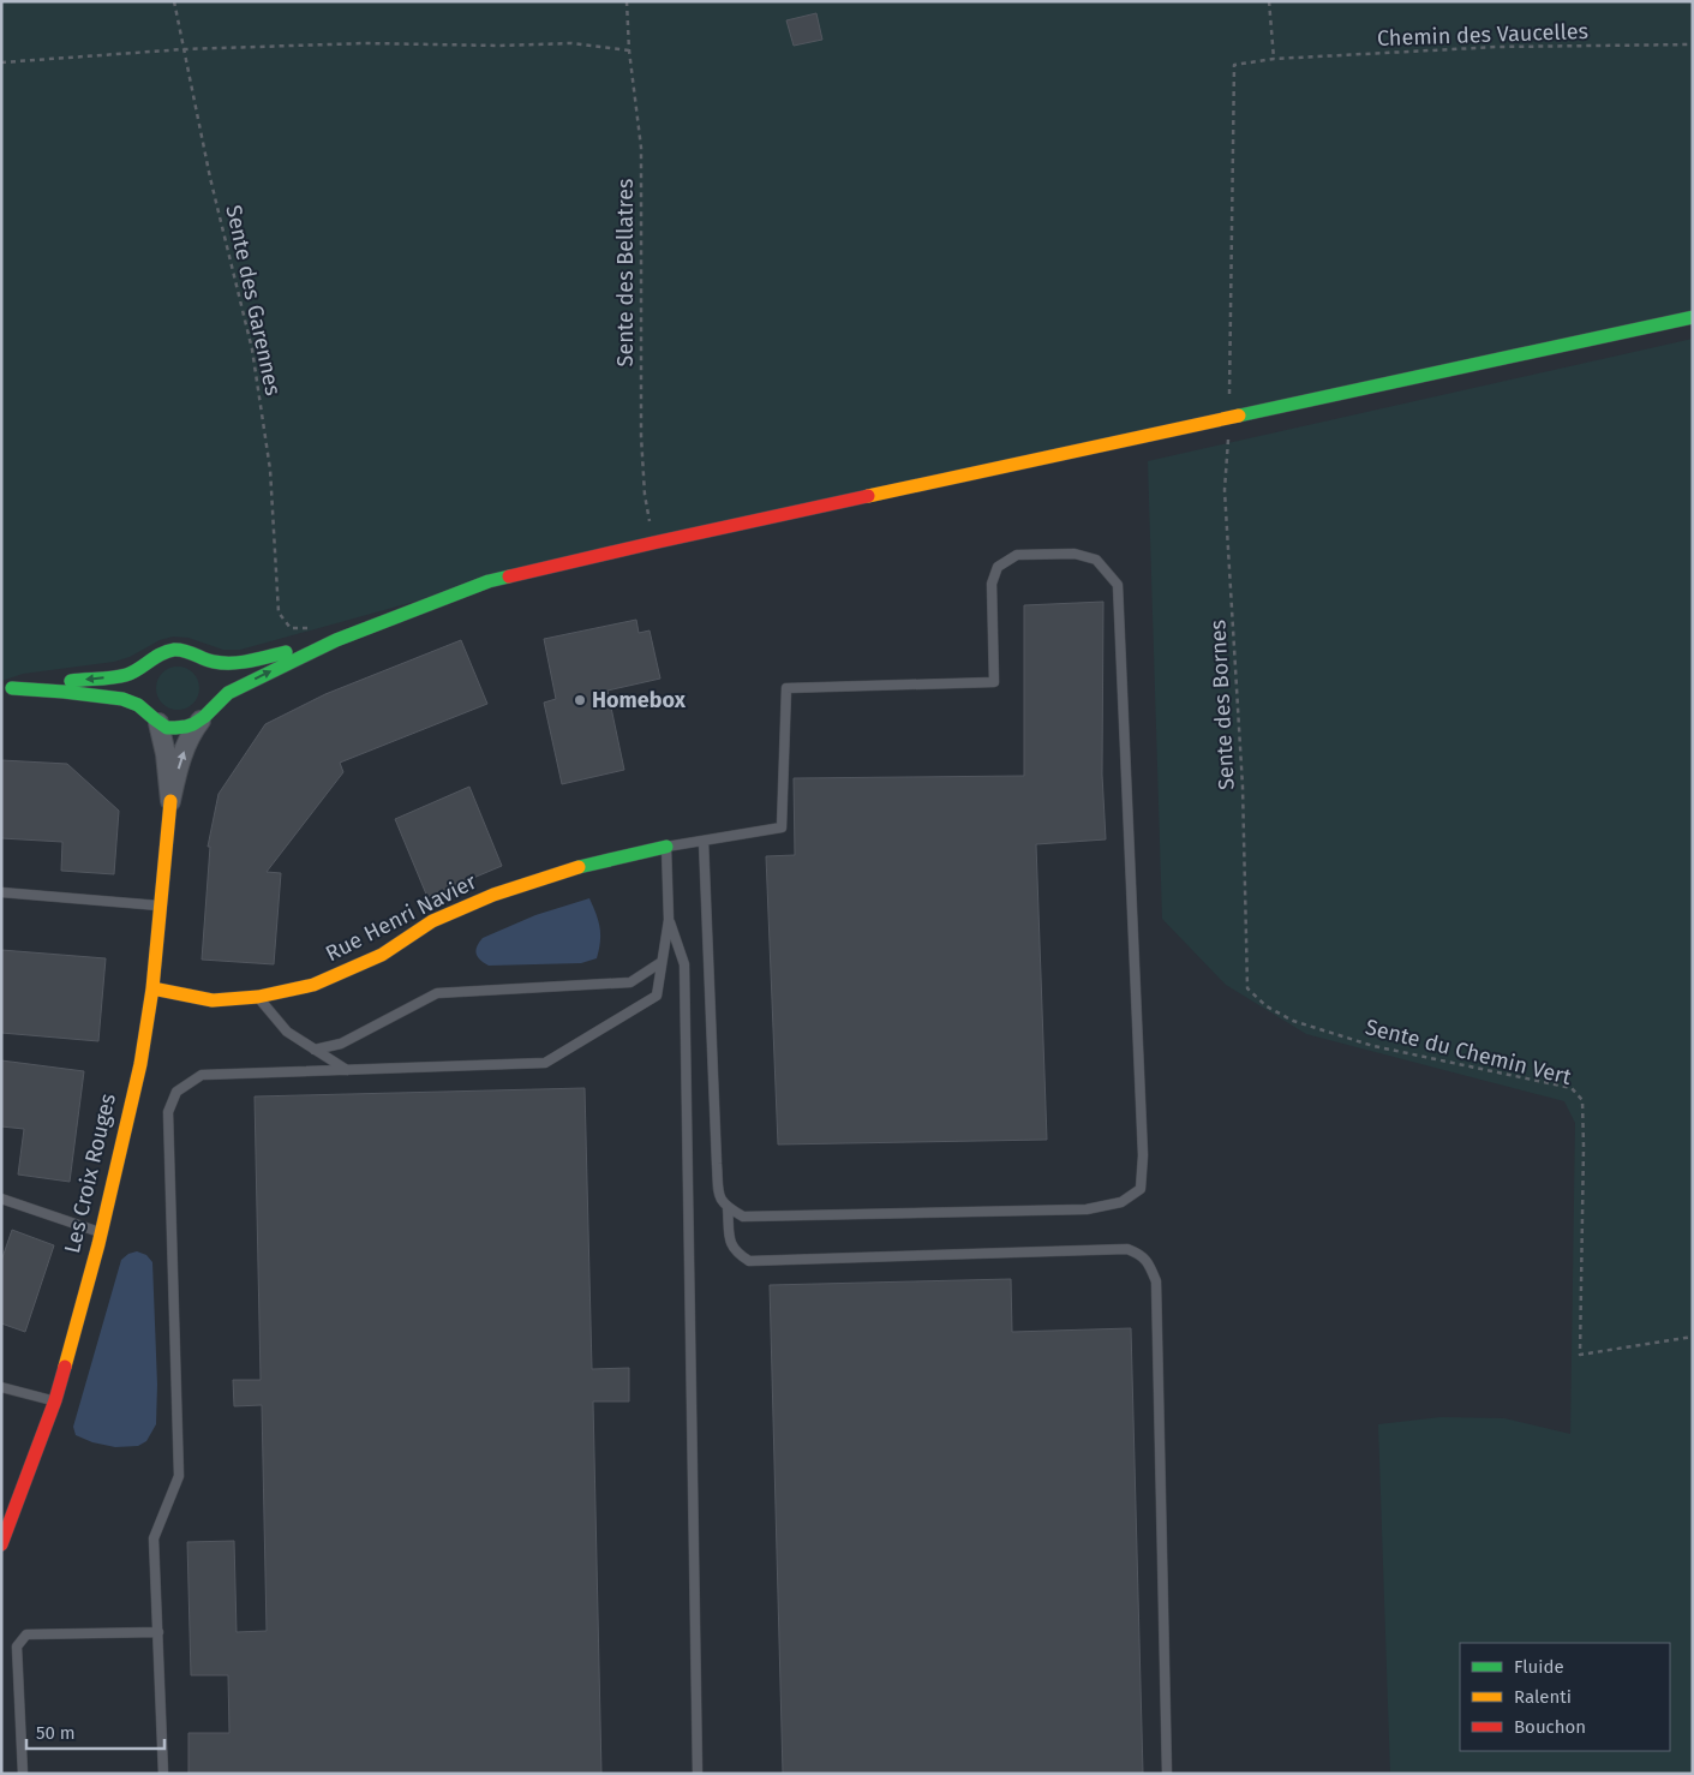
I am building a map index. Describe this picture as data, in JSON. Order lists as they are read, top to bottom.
{
  "streets": {
    "street": ["Rue Henri Navier", "Les Croix Rouges"],
    "path": [
      "Chemin des Vaucelles",
      "Sente des Bellatres",
      "Sente des Garennes",
      "Sente des Bornes",
      "Sente du Chemin Vert"
    ]
  },
  "crossings": [
    ["Chemin des Vaucelles", "Sente des Bornes"],
    ["Sente des Bornes", "Sente du Chemin Vert"],
    ["Rue Henri Navier", "Les Croix Rouges"]
  ],
  "places": ["Homebox"],
  "legend": ["Fluide", "Ralenti", "Bouchon"],
  "scale_bar": "50 m"
}
